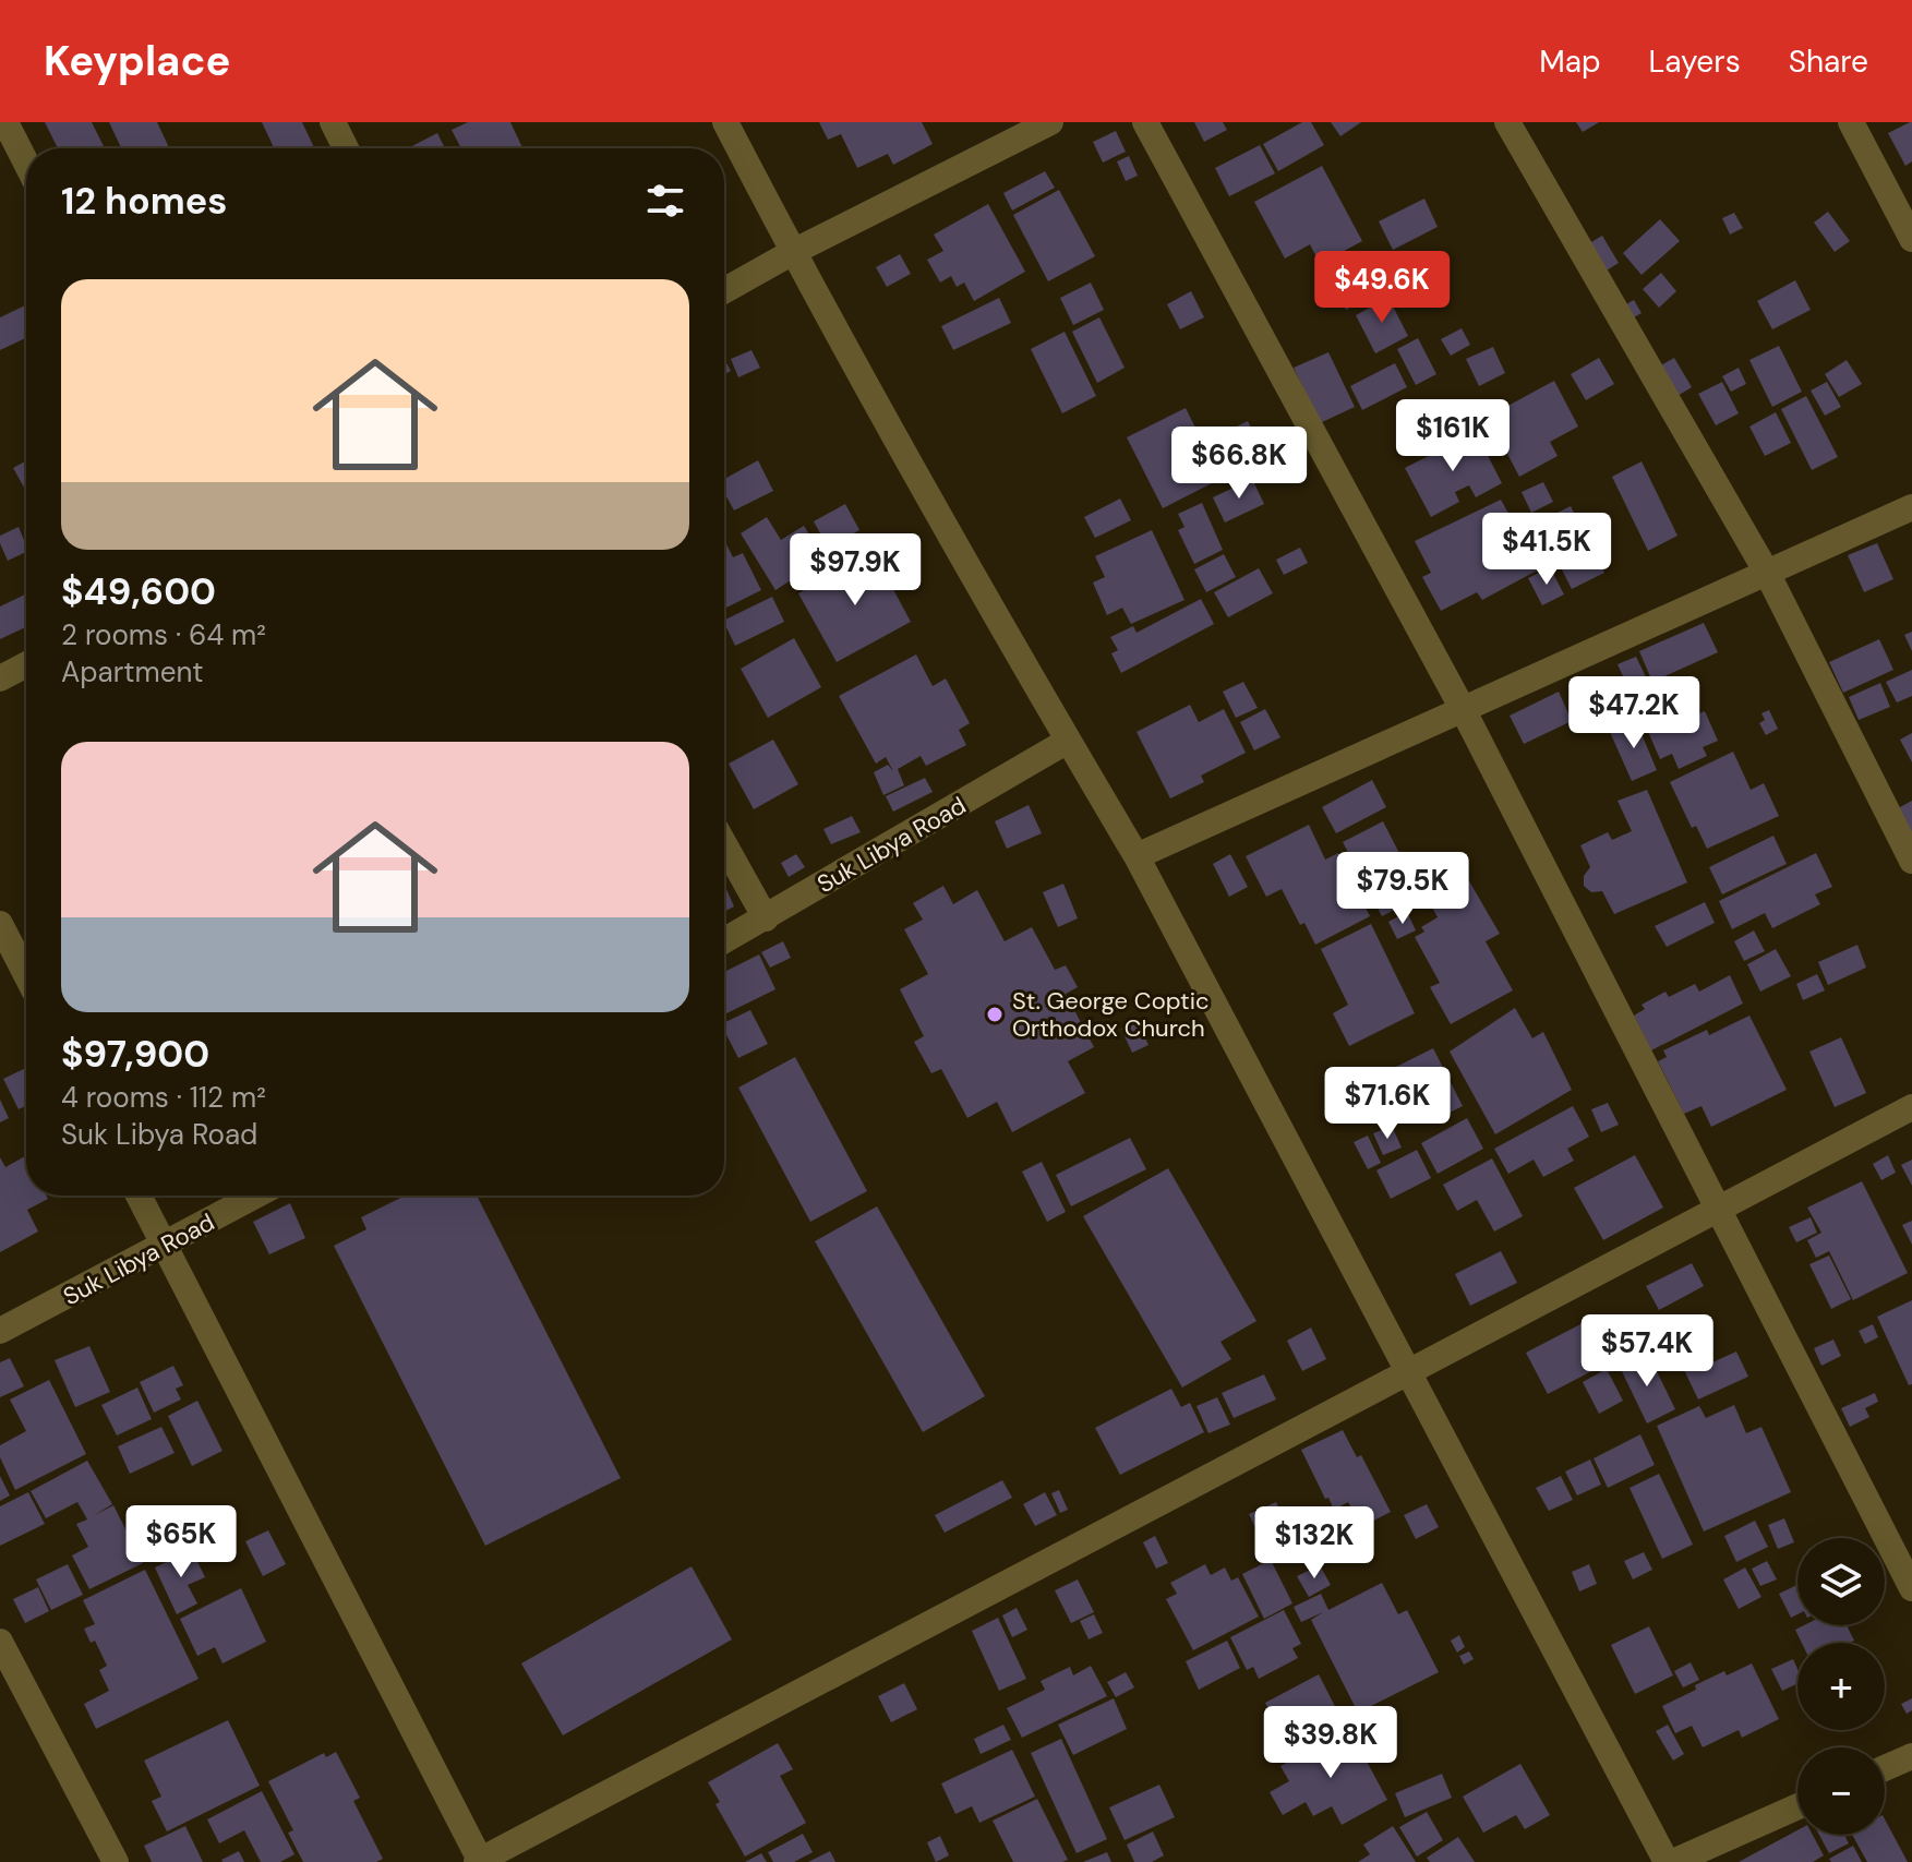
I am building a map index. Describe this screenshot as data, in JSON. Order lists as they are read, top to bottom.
{
  "streets": {
    "street": ["Suk Libya Road"]
  },
  "places": ["St. George Coptic Orthodox Church"],
  "page": {
    "header": "Keyplace",
    "nav": ["Map", "Layers", "Share"],
    "heading": "12 homes",
    "price": [
      "$49.6K",
      "$161K",
      "$66.8K",
      "$41.5K",
      "$97.9K",
      "$47.2K",
      "$79.5K",
      "$71.6K",
      "$57.4K",
      "$65K",
      "$132K",
      "$39.8K"
    ],
    "list": [
      {
        "name": "$49,600",
        "note": "2 rooms · 64 m² · Apartment"
      },
      {
        "name": "$97,900",
        "note": "4 rooms · 112 m² · Suk Libya Road"
      }
    ],
    "map_buttons": ["+", "−"]
  }
}
